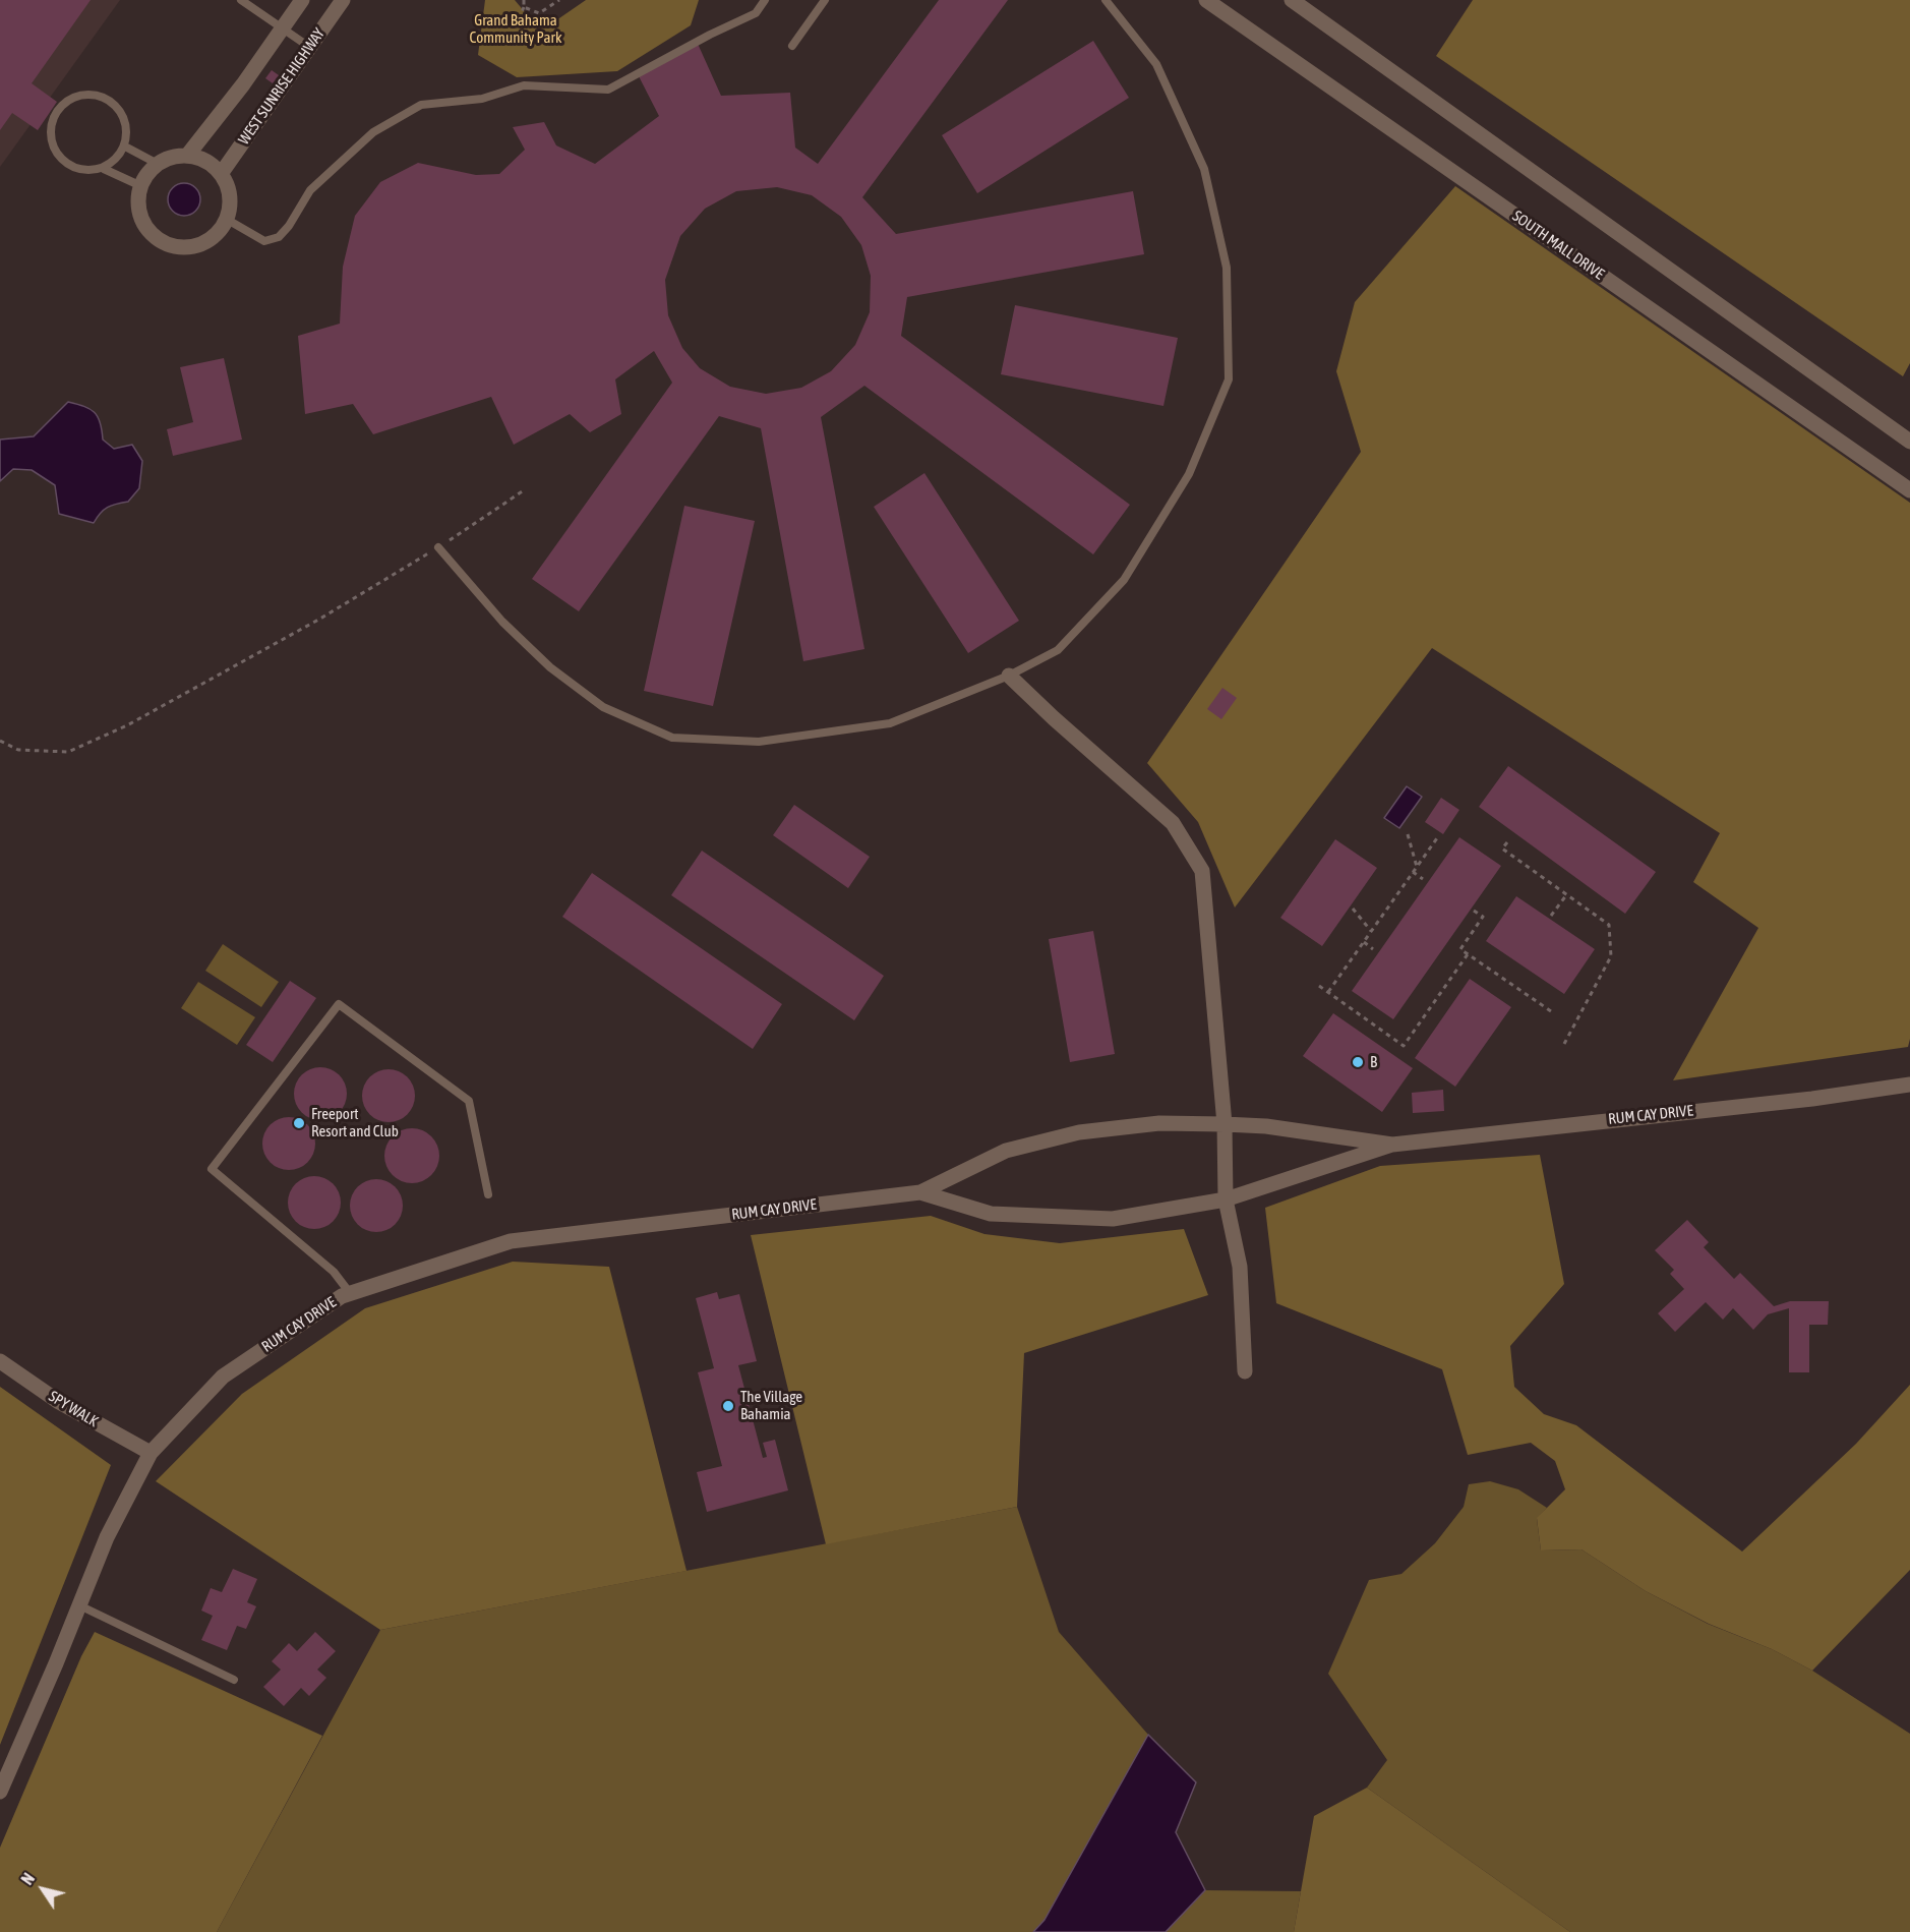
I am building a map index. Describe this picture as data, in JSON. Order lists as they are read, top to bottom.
{
  "streets": {
    "street": [
      "WEST SUNRISE HIGHWAY",
      "SOUTH MALL DRIVE",
      "RUM CAY DRIVE",
      "SPY WALK"
    ]
  },
  "crossings": [
    ["RUM CAY DRIVE", "SPY WALK"]
  ],
  "parks": ["Grand Bahama Community Park"],
  "places": ["B", "Freeport Resort and Club", "The Village Bahamia"],
  "north": "top left"
}
